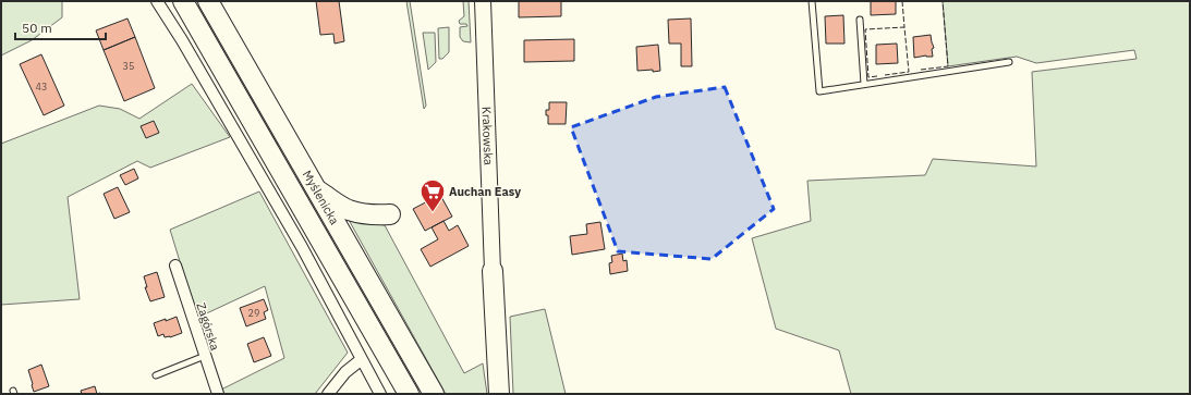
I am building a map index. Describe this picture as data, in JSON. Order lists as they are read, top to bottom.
{
  "streets": {
    "highway": ["Myślenicka"],
    "street": ["Krakowska", "Zagórska"]
  },
  "places": {
    "supermarket": ["Auchan Easy"]
  },
  "house_numbers": ["35", "43", "29"],
  "scale_bar": "50 m"
}
